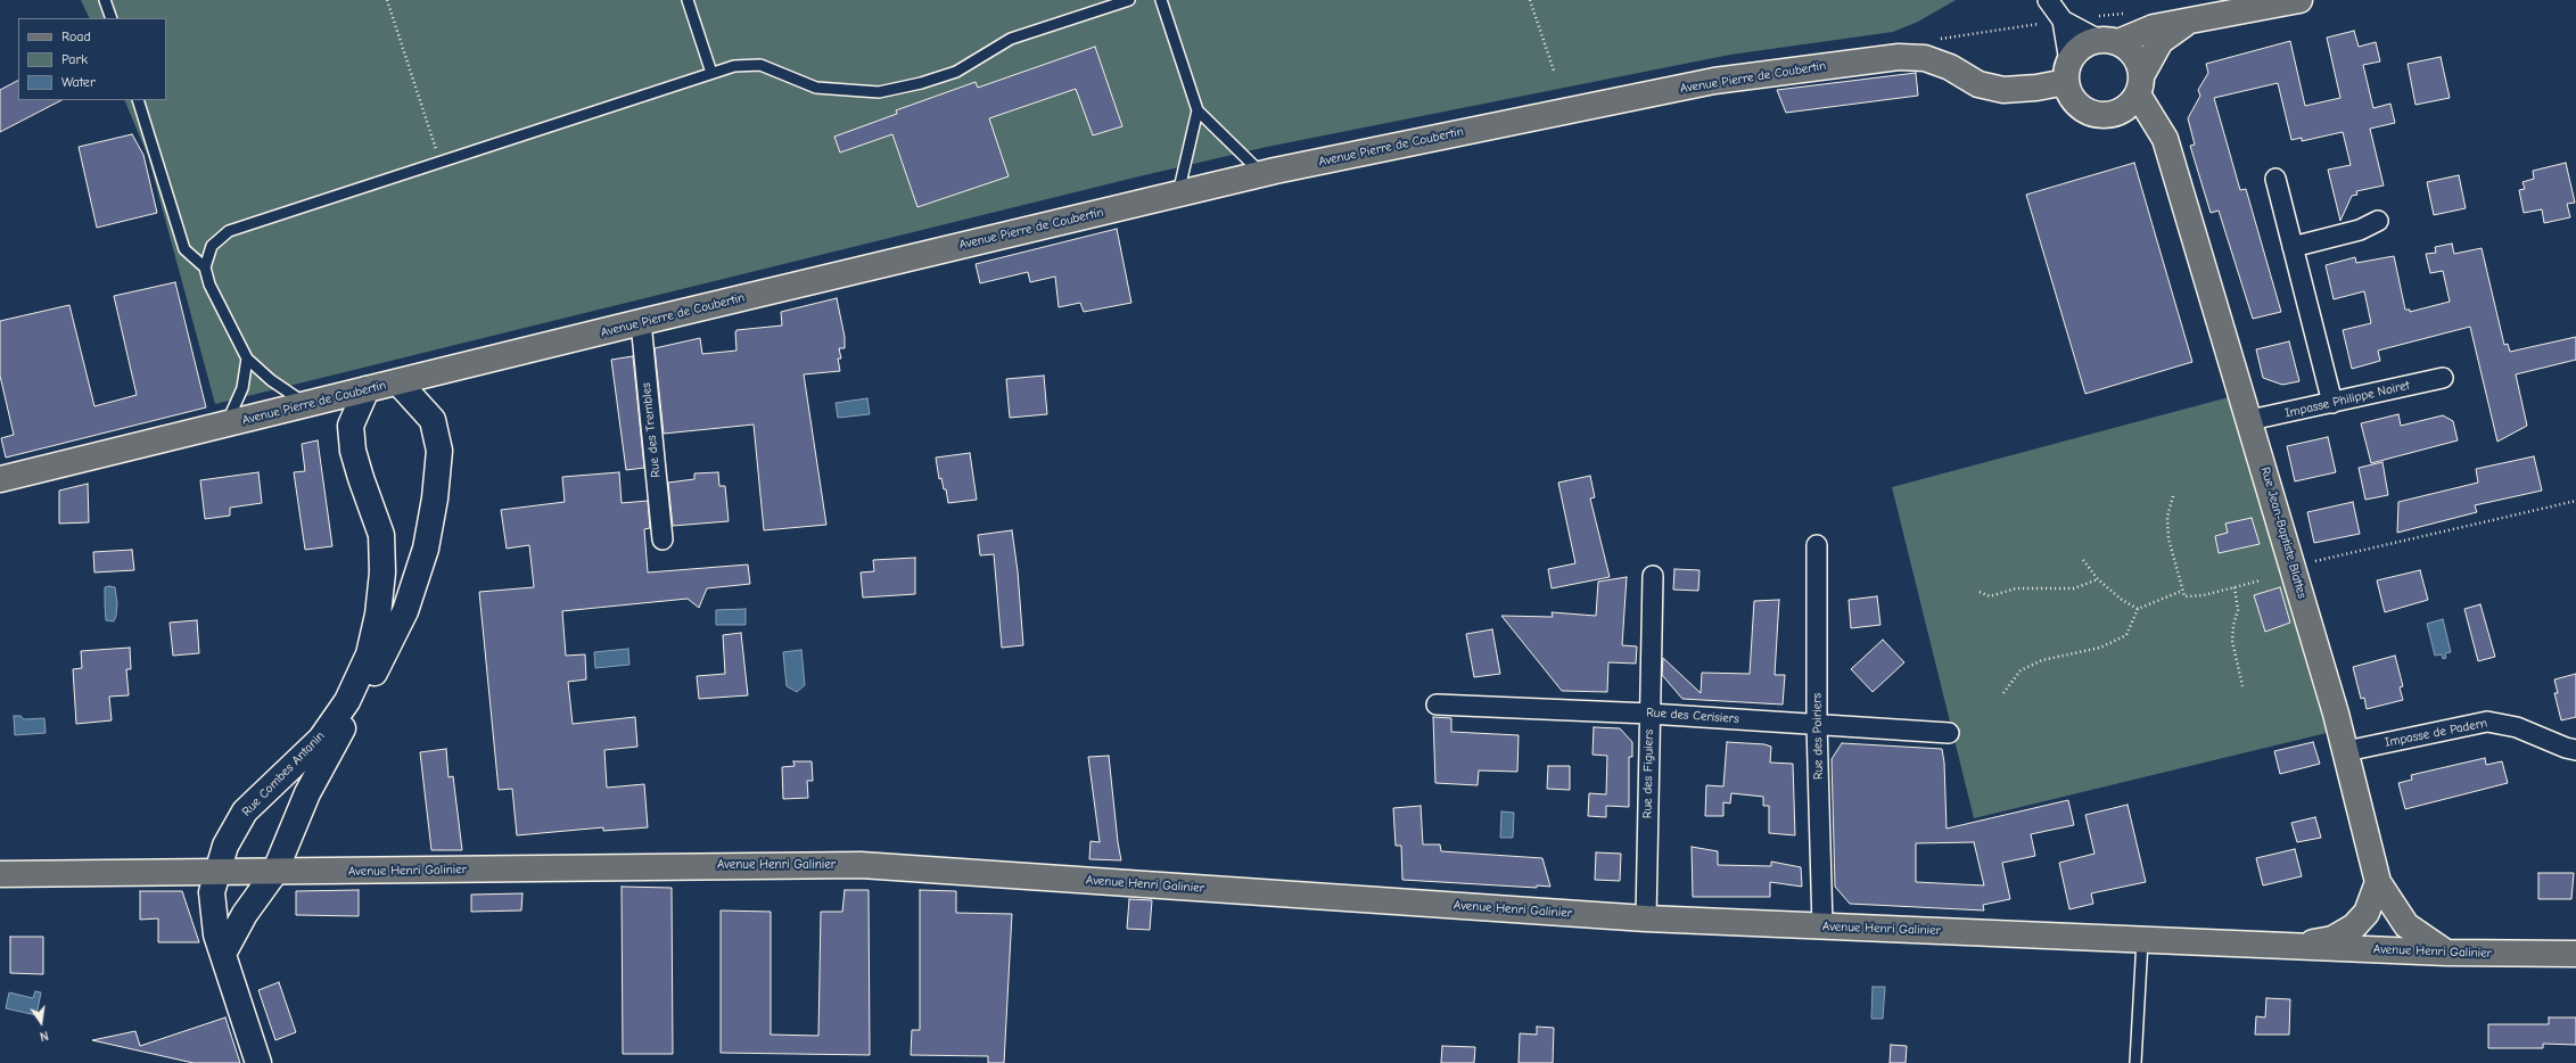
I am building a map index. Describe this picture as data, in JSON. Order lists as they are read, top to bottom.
{
  "streets": {
    "main road": [
      "Avenue Pierre de Coubertin",
      "Rue Jean-Baptiste Blattes",
      "Rue Combes Antanin",
      "Avenue Henri Galinier"
    ],
    "street": [
      "Impasse Philippe Noiret",
      "Rue des Trembles",
      "Rue des Cerisiers",
      "Impasse de Padern",
      "Rue des Poiriers",
      "Rue des Figuiers"
    ]
  },
  "crossings": [
    ["Avenue Pierre de Coubertin", "Rue des Trembles"],
    ["Avenue Pierre de Coubertin", "Rue Jean-Baptiste Blattes"],
    ["Avenue Pierre de Coubertin", "Rue Combes Antanin"],
    ["Impasse Philippe Noiret", "Rue Jean-Baptiste Blattes"],
    ["Rue Jean-Baptiste Blattes", "Impasse de Padern"],
    ["Rue Jean-Baptiste Blattes", "Avenue Henri Galinier"],
    ["Rue des Cerisiers", "Rue des Poiriers"],
    ["Rue des Cerisiers", "Rue des Figuiers"],
    ["Rue des Poiriers", "Avenue Henri Galinier"],
    ["Rue Combes Antanin", "Avenue Henri Galinier"],
    ["Rue des Figuiers", "Avenue Henri Galinier"]
  ],
  "legend": ["Road", "Park", "Water"],
  "north": "bottom"
}
